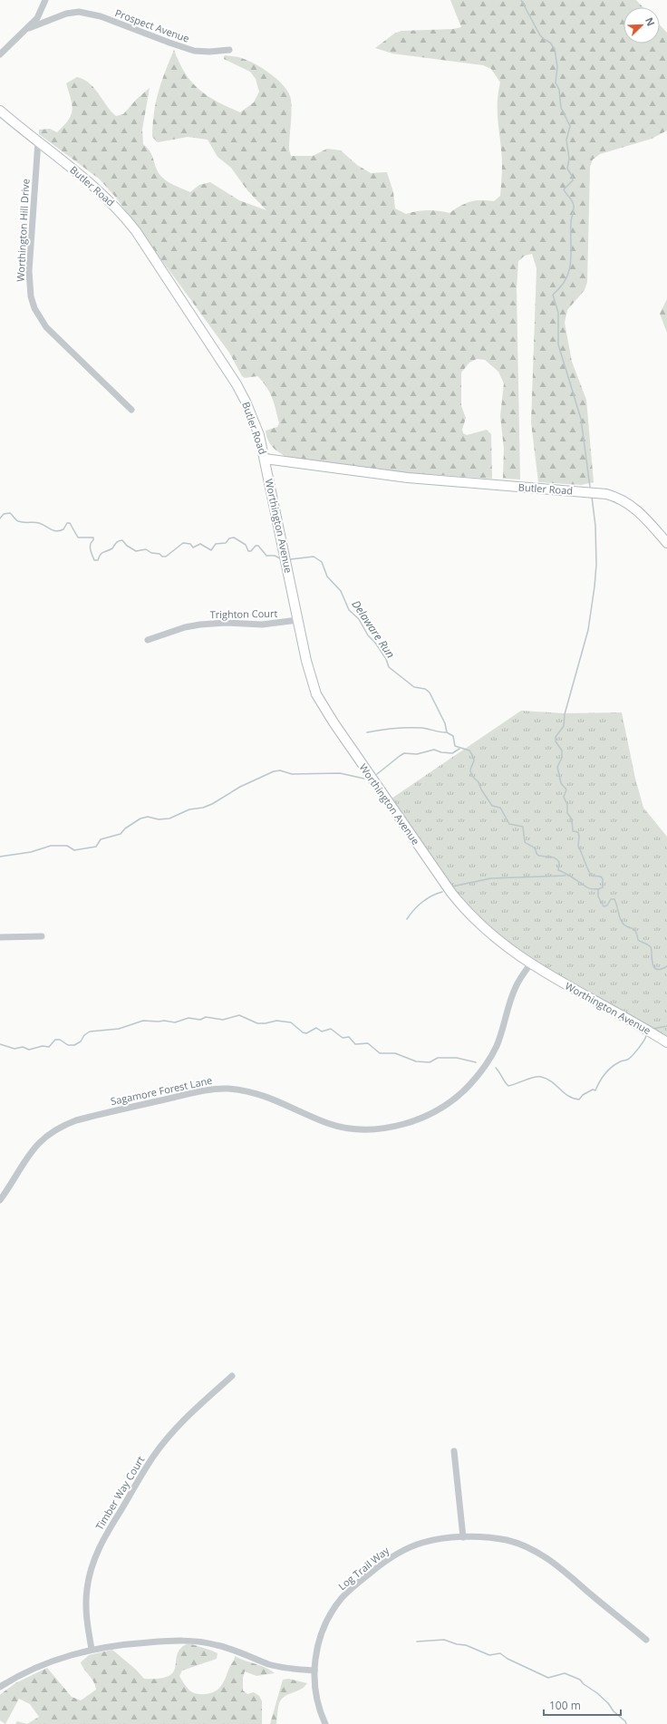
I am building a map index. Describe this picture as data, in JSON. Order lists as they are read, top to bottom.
{
  "streets": {
    "main road": ["Butler Road", "Worthington Avenue"],
    "street": [
      "Prospect Avenue",
      "Worthington Hill Drive",
      "Trighton Court",
      "Sagamore Forest Lane",
      "Timber Way Court",
      "Log Trail Way"
    ]
  },
  "crossings": [
    ["Butler Road", "Worthington Hill Drive"],
    ["Butler Road", "Worthington Avenue"],
    ["Worthington Avenue", "Trighton Court"],
    ["Worthington Avenue", "Sagamore Forest Lane"]
  ],
  "water": ["Delaware Run"],
  "scale_bar": "100 m",
  "north": "top right"
}
